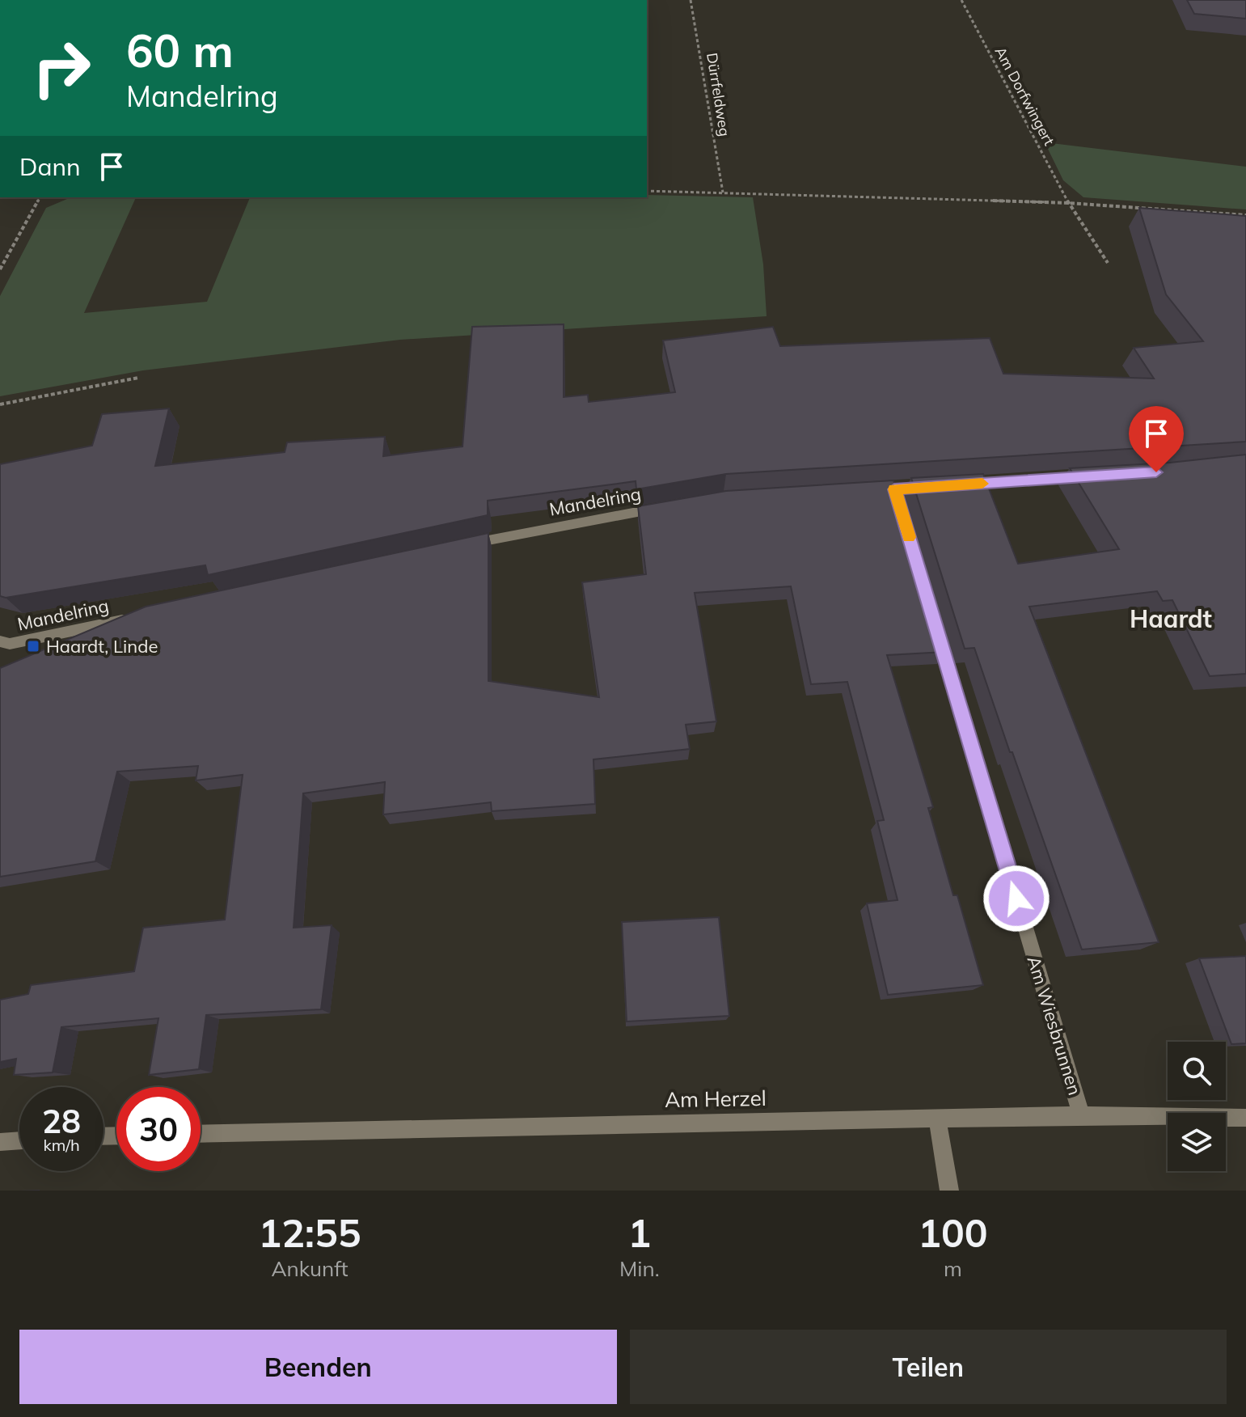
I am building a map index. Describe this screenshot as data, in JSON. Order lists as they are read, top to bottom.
{
  "streets": {
    "street": ["Mandelring", "Am Wiesbrunnen", "Am Herzel"],
    "path": ["Dürrfeldweg", "Am Dorfwingert"]
  },
  "crossings": [
    ["Am Wiesbrunnen", "Am Herzel"]
  ],
  "districts": ["Haardt"],
  "places": {
    "transit": ["Haardt, Linde"]
  },
  "page": {
    "turn": ["60 m", "Mandelring"],
    "then": "Dann",
    "speed": "28 km/h",
    "limit": "30",
    "eta": [
      "12:55",
      "Ankunft",
      "1",
      "Min.",
      "100",
      "m"
    ],
    "buttons": ["Beenden", "Teilen"]
  }
}
